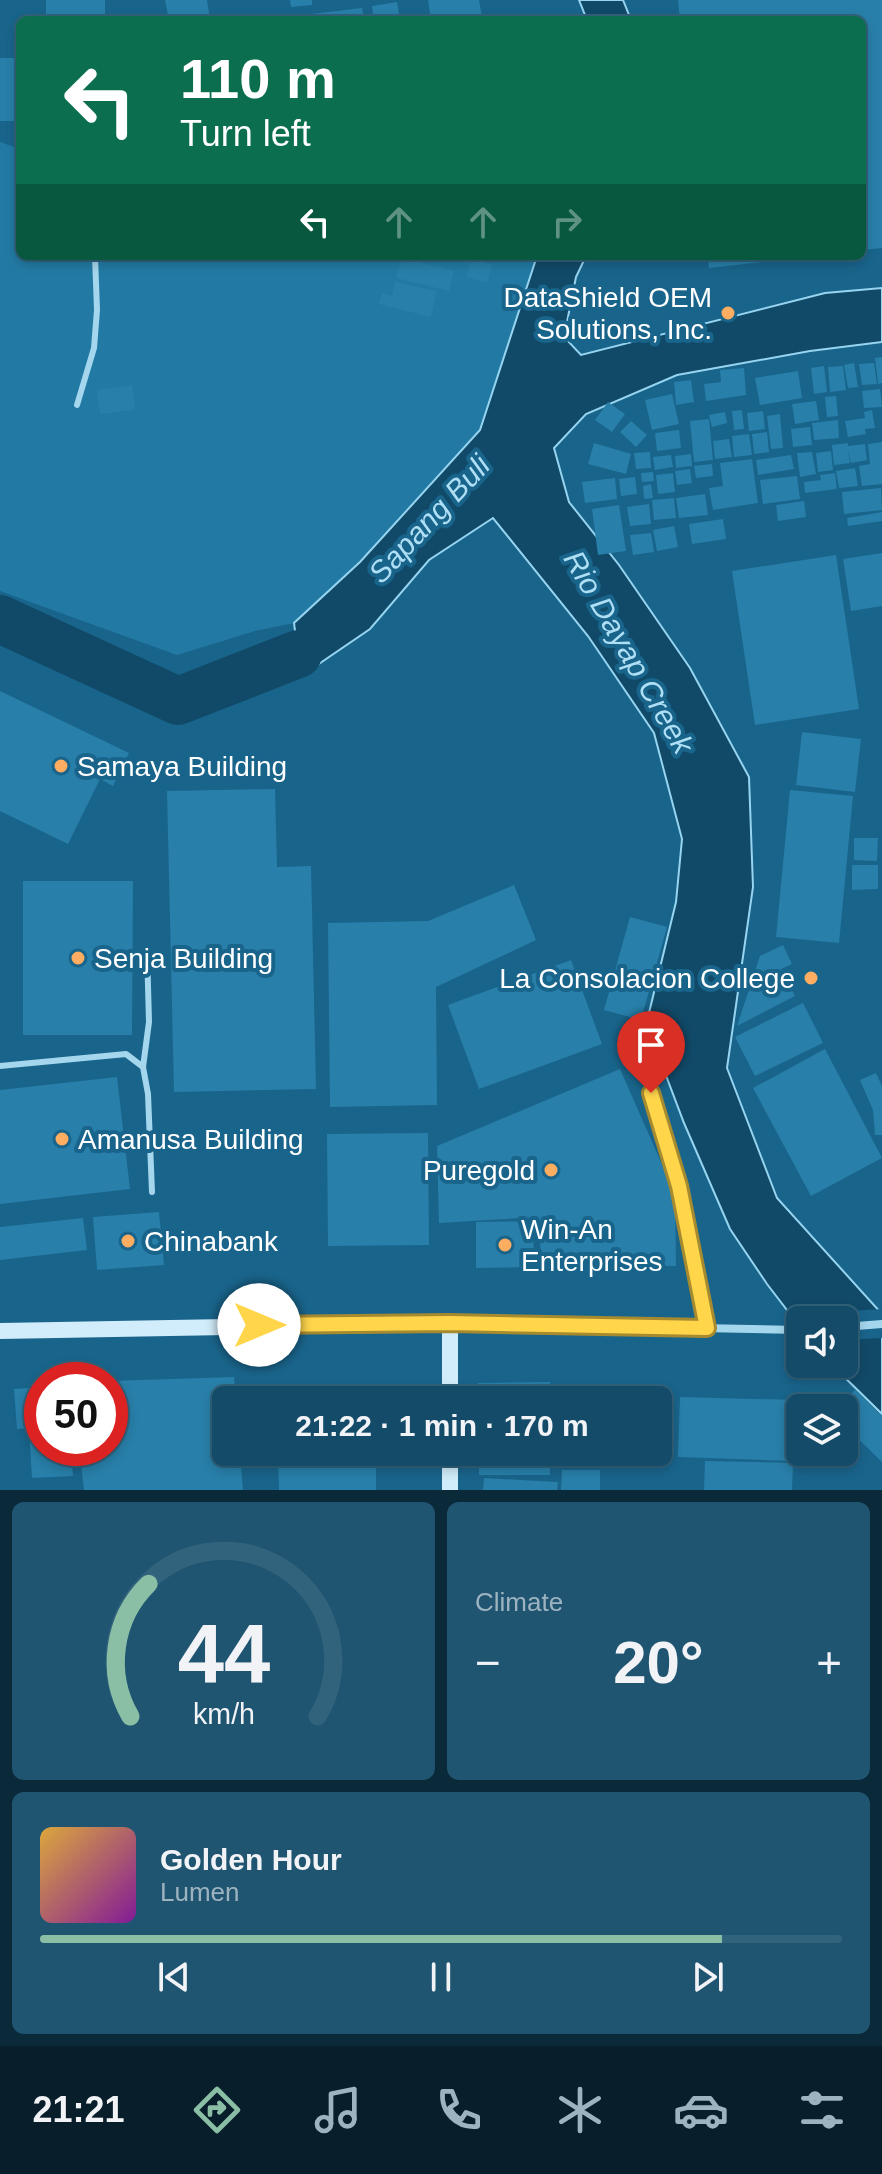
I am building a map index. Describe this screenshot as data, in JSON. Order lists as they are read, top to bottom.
{
  "water": ["Sapang Buli", "Rio Dayap Creek"],
  "places": [
    "DataShield OEM Solutions, Inc.",
    "Samaya Building",
    "Senja Building",
    "La Consolacion College",
    "Amanusa Building",
    "Puregold",
    "Chinabank",
    "Win-An Enterprises"
  ],
  "page": {
    "turn": ["110 m", "Turn left"],
    "limit": "50",
    "trip": "21:22 · 1 min · 170 m",
    "tile": "Climate",
    "heat": ["−", "20°", "+"],
    "song": ["Golden Hour", "Lumen"],
    "tabs": "21:21",
    "gauge": ["44", "km/h"]
  }
}
